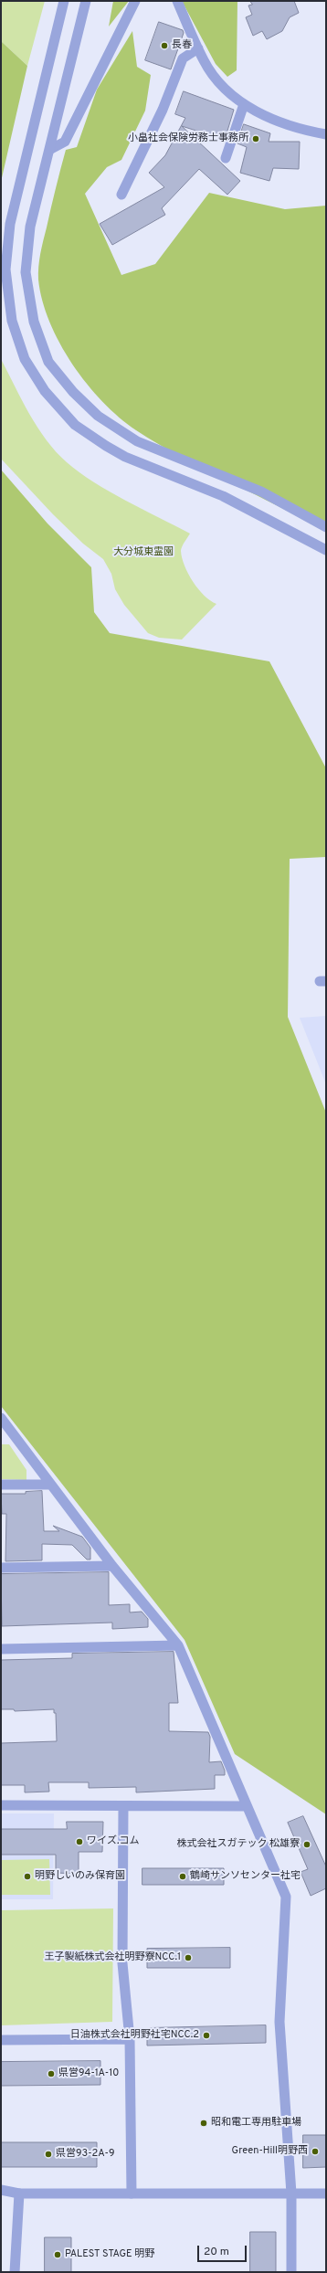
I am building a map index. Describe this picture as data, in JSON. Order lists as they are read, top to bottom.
{
  "parks": ["大分城東霊園"],
  "places": [
    "長春",
    "小畠社会保険労務士事務所",
    "ワイズ.コム",
    "株式会社スガテック 松雄寮",
    "明野しいのみ保育園",
    "鶴崎サンソセンター社宅",
    "王子製紙株式会社明野寮NCC.1",
    "日油株式会社明野社宅NCC.2",
    "県営94-1A-10",
    "昭和電工専用駐車場",
    "Green-Hill明野西",
    "県営93-2A-9",
    "PALEST STAGE 明野"
  ],
  "scale_bar": "20 m"
}
